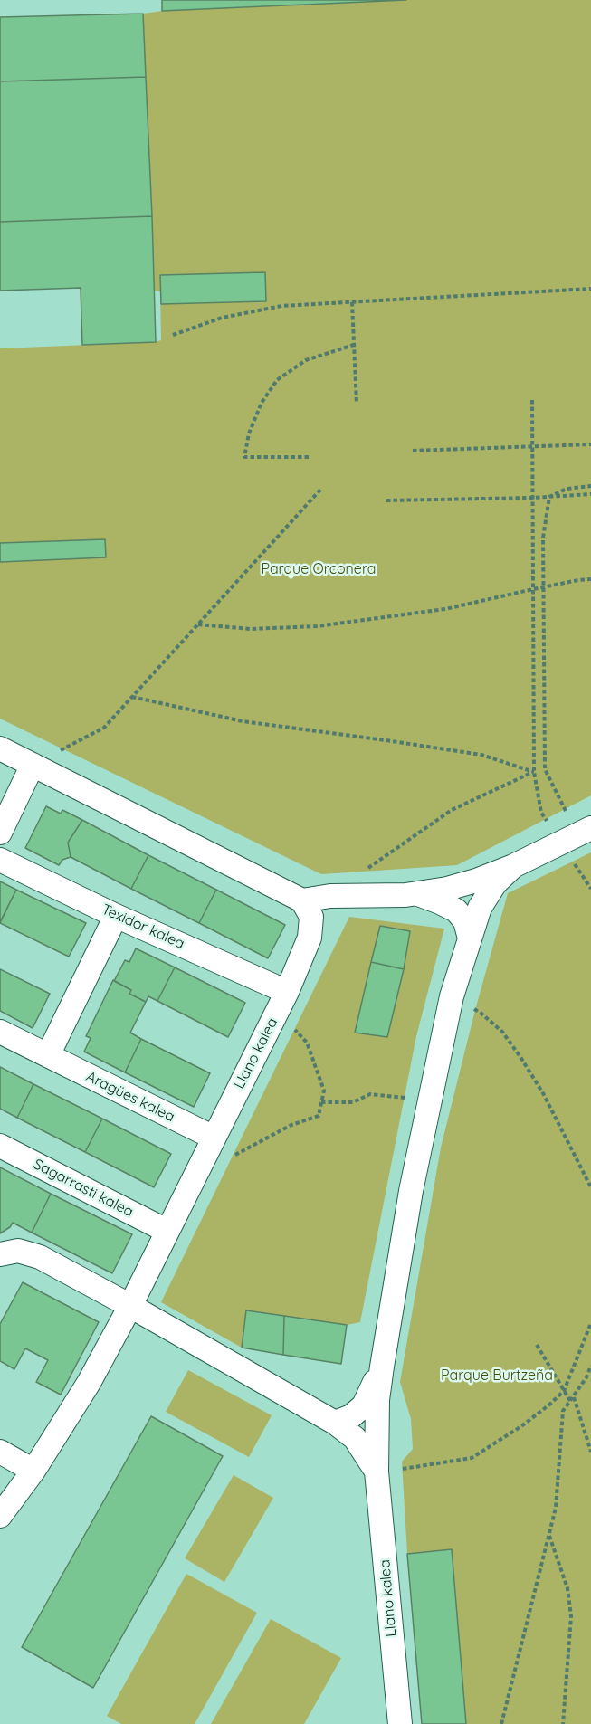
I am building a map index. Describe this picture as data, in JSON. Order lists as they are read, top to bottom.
{
  "streets": {
    "street": [
      "Texidor kalea",
      "Llano kalea",
      "Aragües kalea",
      "Sagarrasti kalea"
    ]
  },
  "crossings": [
    ["Texidor kalea", "Llano kalea"],
    ["Llano kalea", "Aragües kalea"],
    ["Llano kalea", "Sagarrasti kalea"]
  ],
  "parks": ["Parque Orconera", "Parque Burtzeña"]
}
